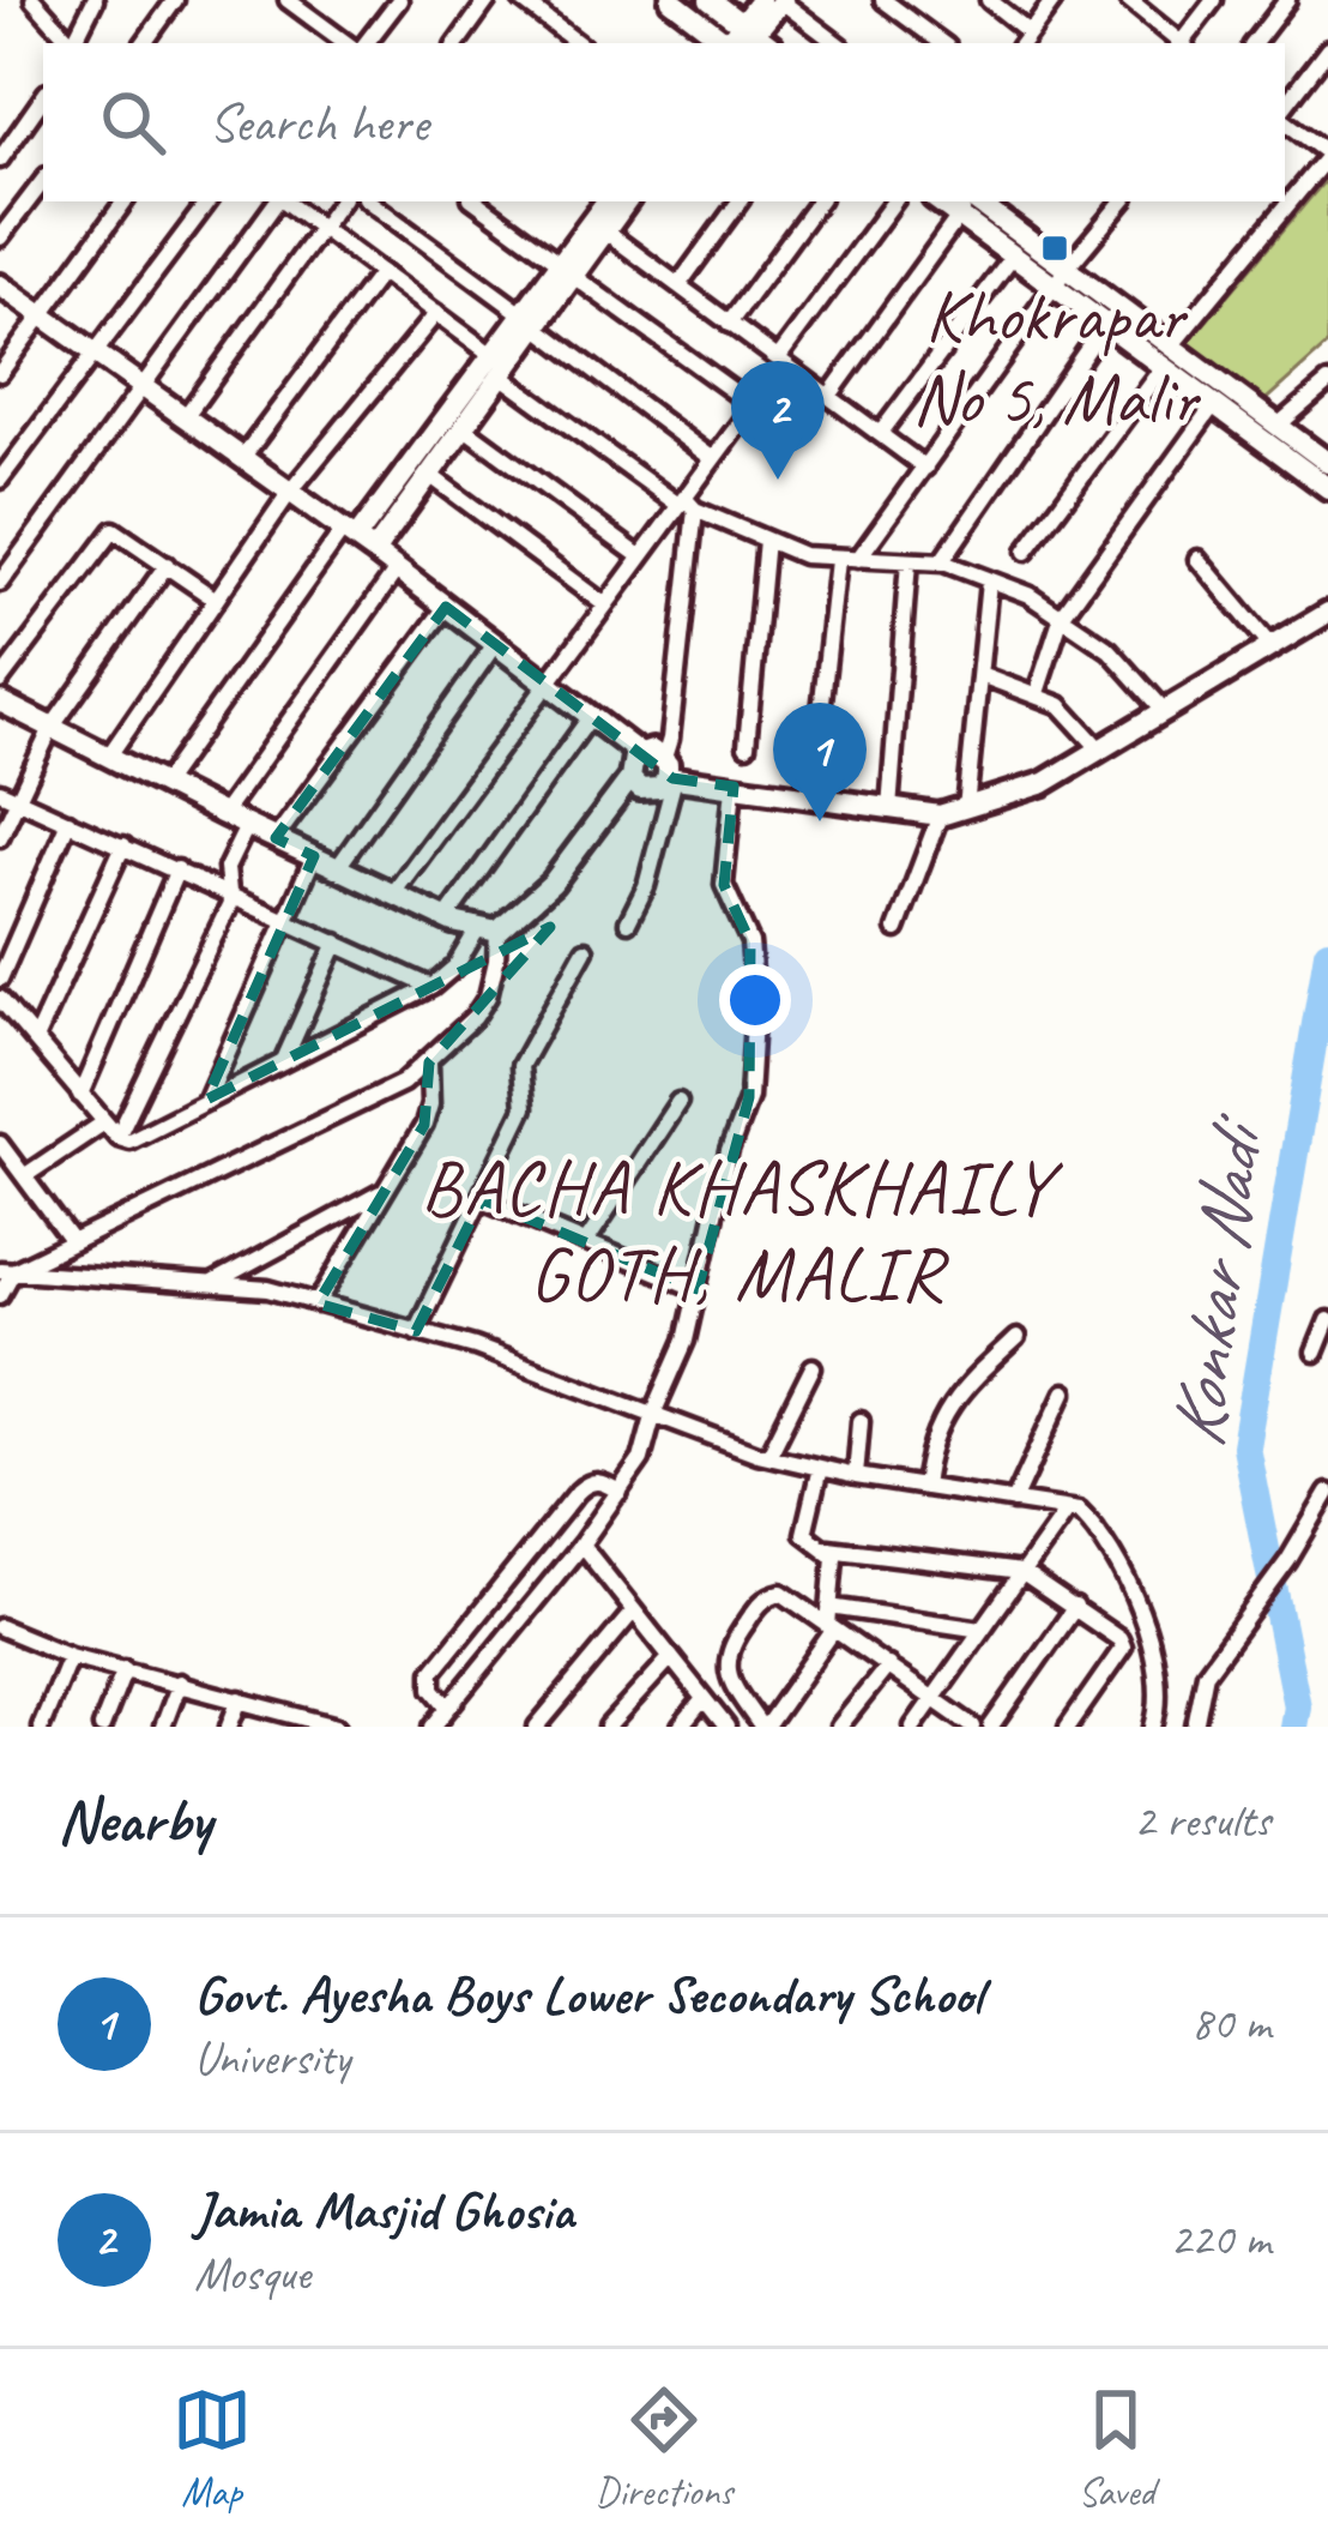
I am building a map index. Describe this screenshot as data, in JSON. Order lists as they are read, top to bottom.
{
  "districts": ["BACHA KHASKHAILY GOTH, MALIR"],
  "water": ["Konkar Nadi"],
  "places": {
    "transit": ["Khokrapar No 5, Malir"]
  },
  "page": {
    "search": "Search here",
    "pins": ["2", "1"],
    "heading": ["Nearby", "2 results"],
    "list": [
      {
        "mark": "1",
        "name": "Govt. Ayesha Boys Lower Secondary School",
        "note": "University",
        "value": "80 m"
      },
      {
        "mark": "2",
        "name": "Jamia Masjid Ghosia",
        "note": "Mosque",
        "value": "220 m"
      }
    ],
    "nav": ["Map", "Directions", "Saved"]
  }
}
